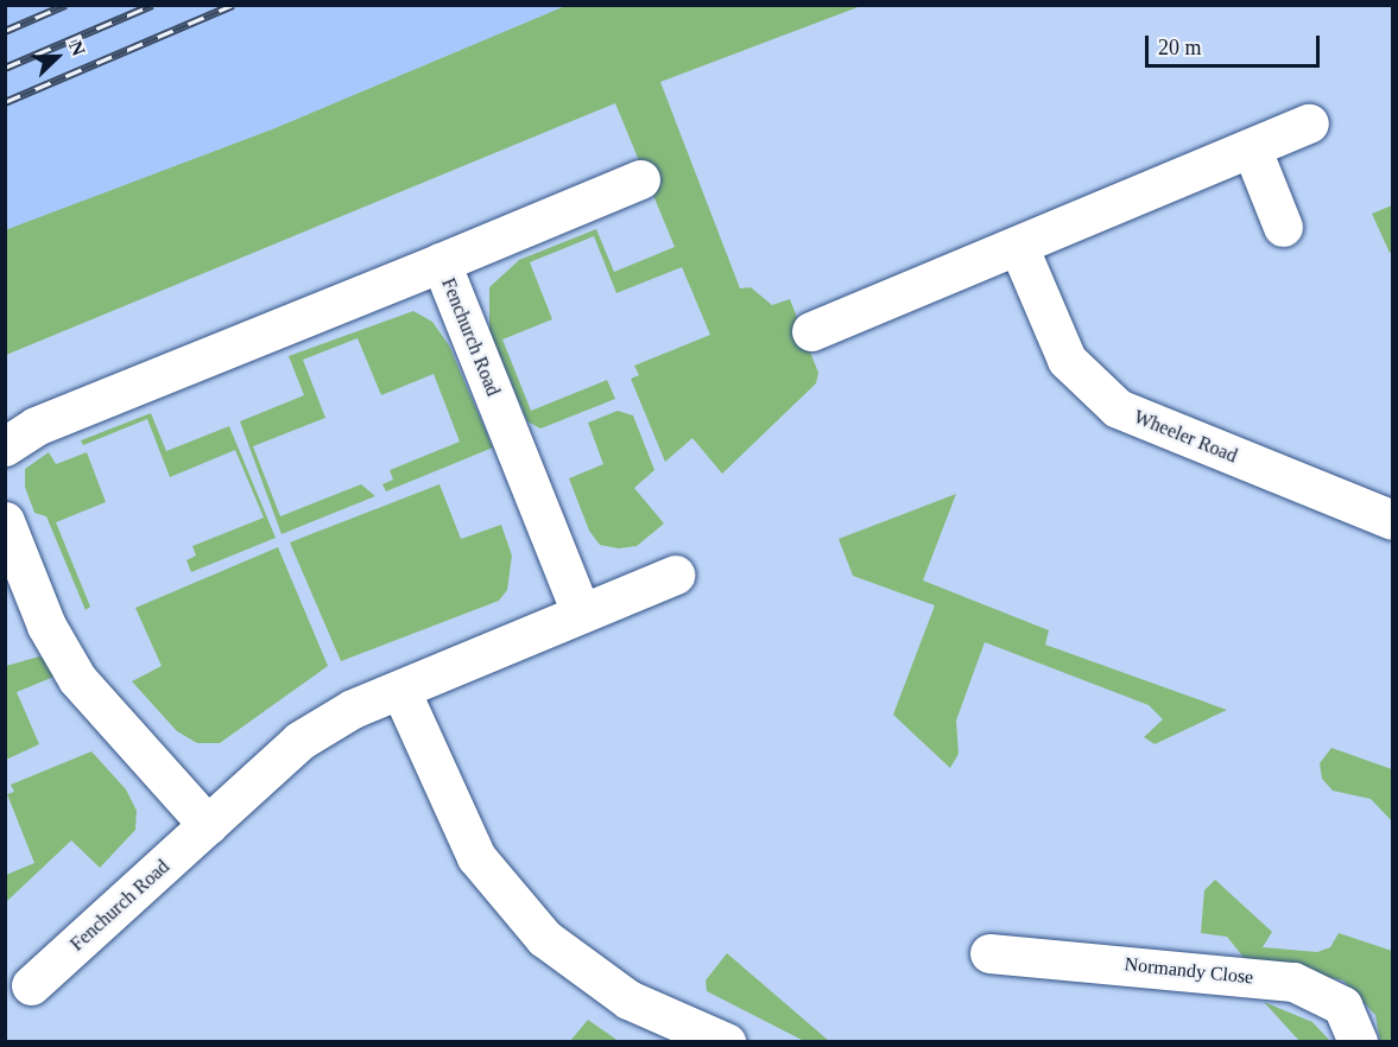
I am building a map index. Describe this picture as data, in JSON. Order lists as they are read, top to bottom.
{
  "streets": {
    "street": ["Fenchurch Road", "Wheeler Road", "Normandy Close"]
  },
  "scale_bar": "20 m",
  "north": "top right"
}
